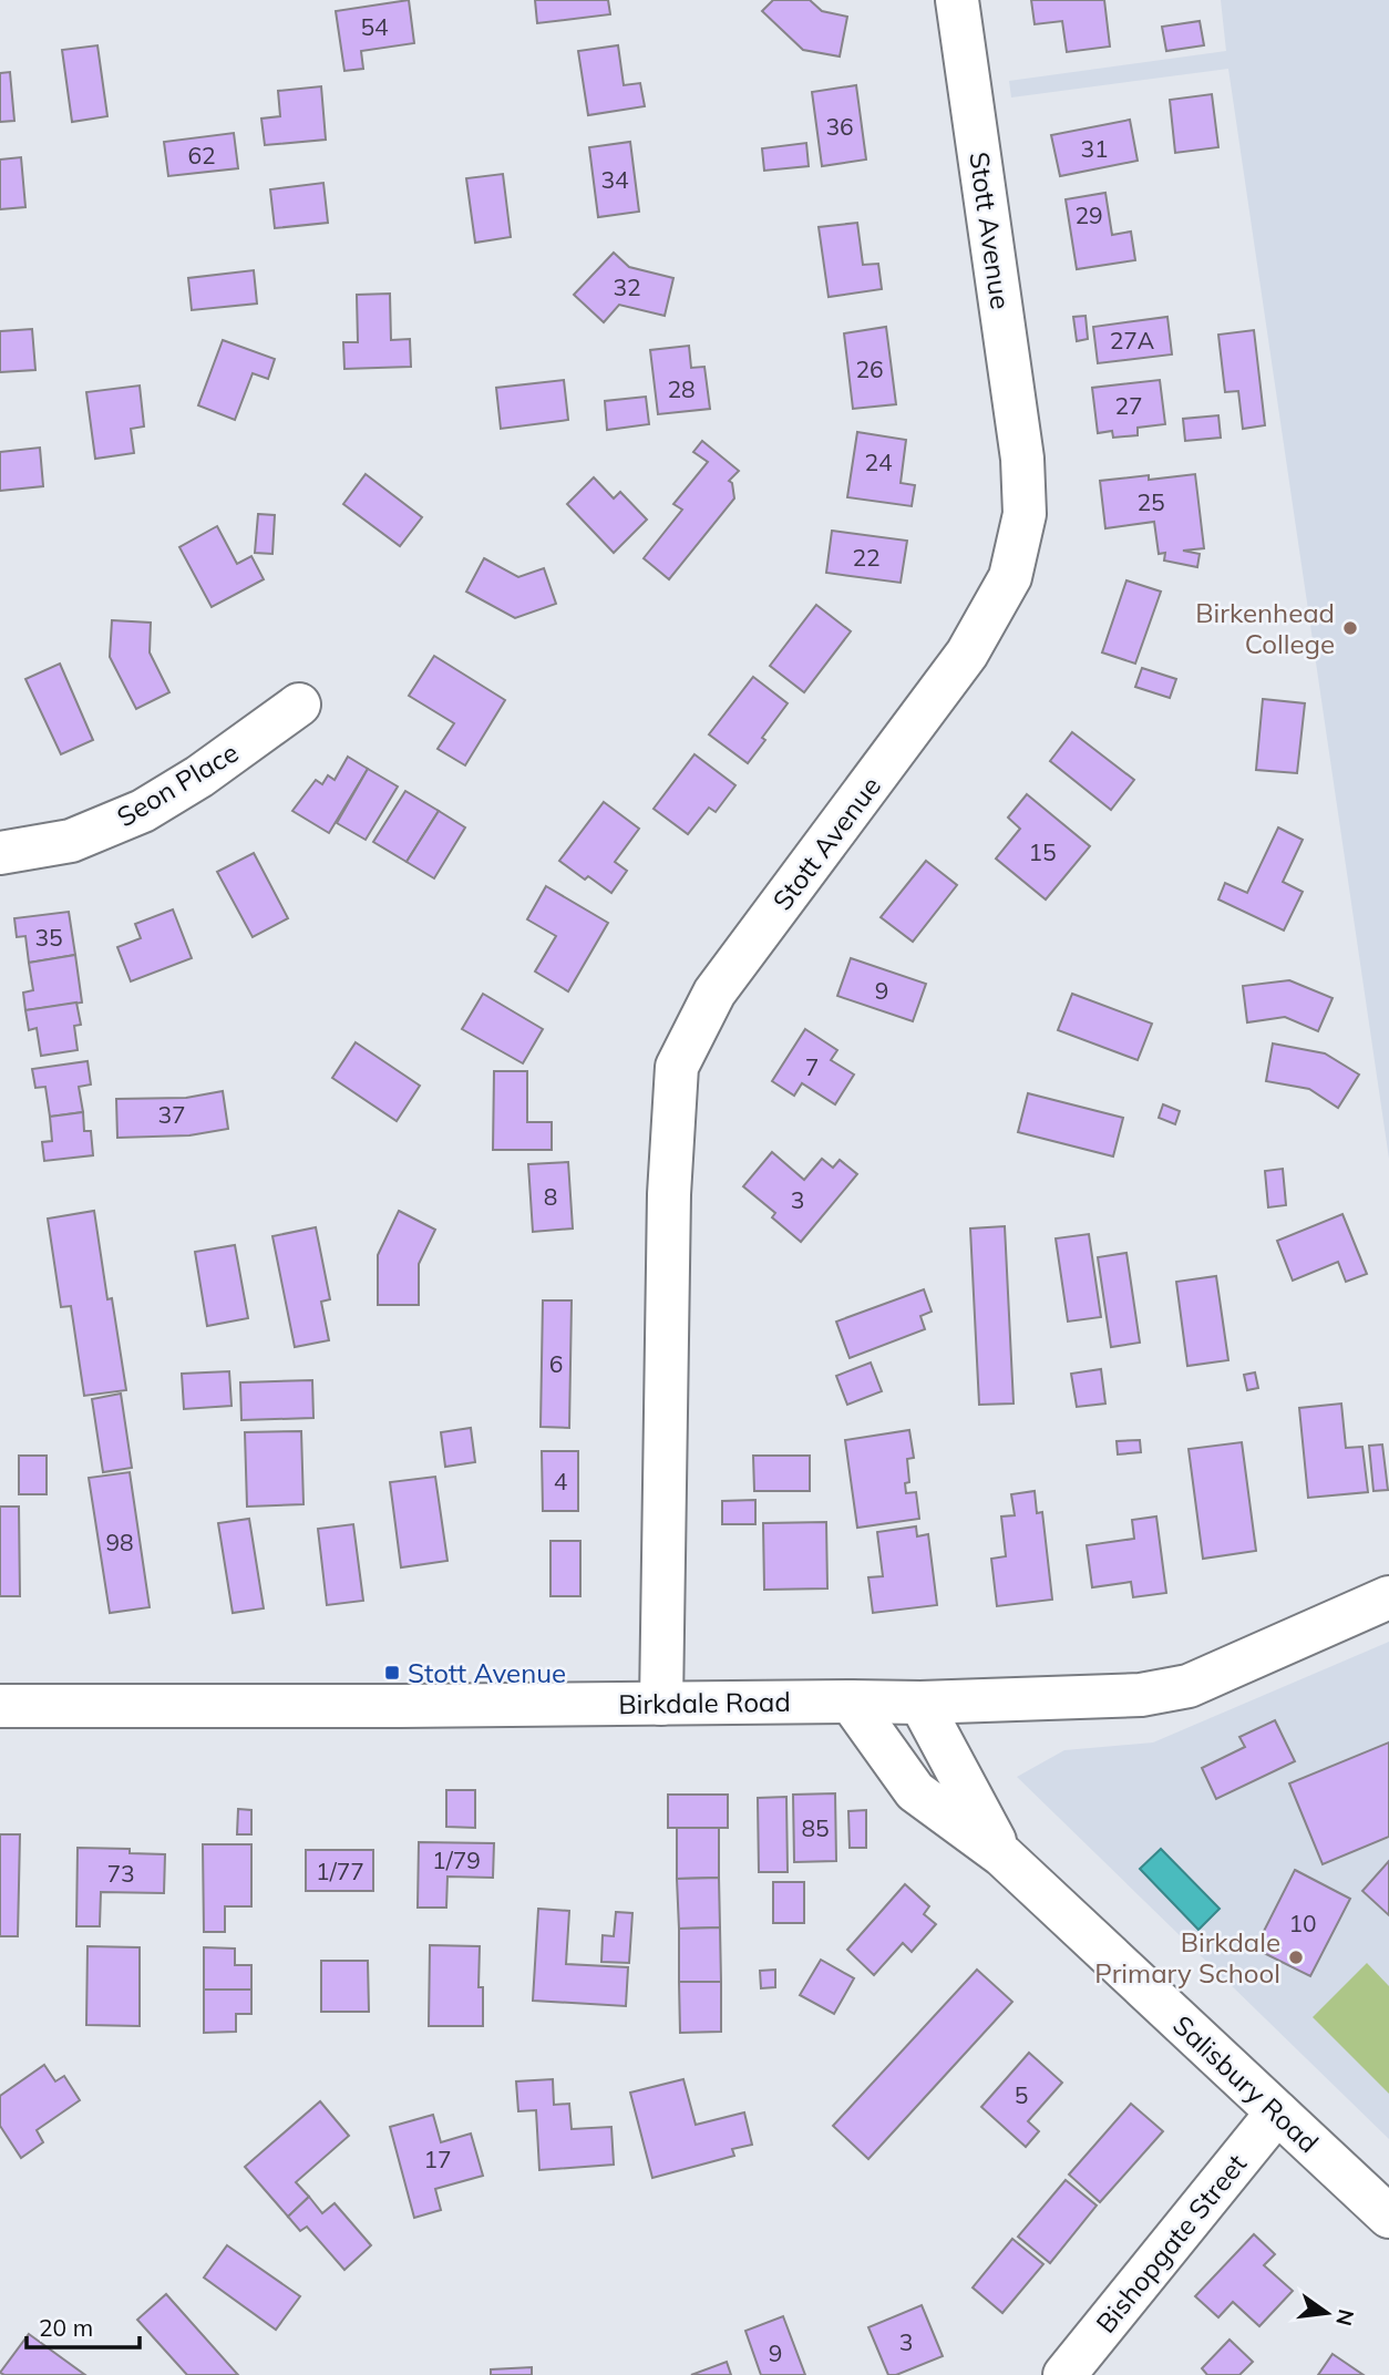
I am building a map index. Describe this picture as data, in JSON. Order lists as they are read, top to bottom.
{
  "streets": {
    "street": [
      "Stott Avenue",
      "Seon Place",
      "Birkdale Road",
      "Salisbury Road",
      "Bishopgate Street"
    ]
  },
  "crossings": [
    ["Stott Avenue", "Birkdale Road"],
    ["Birkdale Road", "Salisbury Road"],
    ["Salisbury Road", "Bishopgate Street"]
  ],
  "places": {
    "other": ["Birkenhead College", "Birkdale Primary School"],
    "transit": ["Stott Avenue"]
  },
  "house_numbers": [
    "54",
    "36",
    "31",
    "62",
    "34",
    "29",
    "32",
    "27A",
    "26",
    "28",
    "27",
    "24",
    "25",
    "22",
    "15",
    "35",
    "9",
    "7",
    "37",
    "8",
    "3",
    "6",
    "4",
    "98",
    "85",
    "1/79",
    "1/77",
    "73",
    "10",
    "5",
    "17",
    "3",
    "9"
  ],
  "scale_bar": "20 m",
  "north": "right"
}
